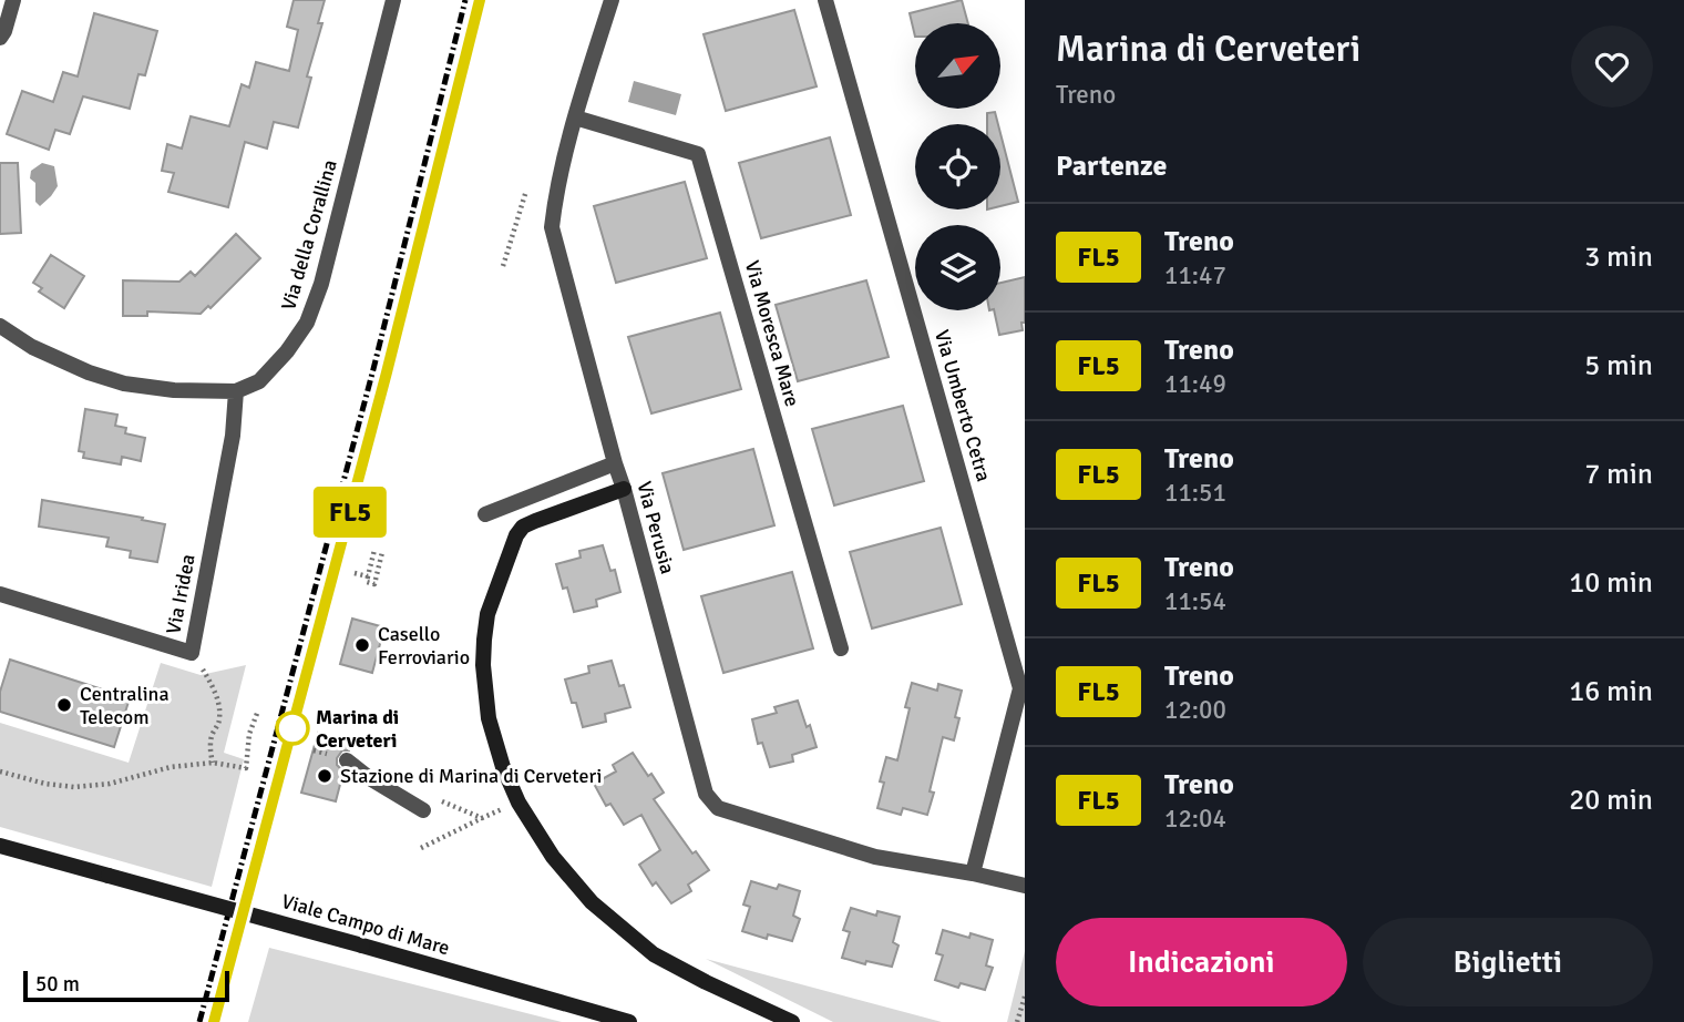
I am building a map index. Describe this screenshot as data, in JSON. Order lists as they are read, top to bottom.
{
  "streets": {
    "street": [
      "Via della Corallina",
      "Via Moresca Mare",
      "Via Umberto Cetra",
      "Via Perusia",
      "Via Iridea",
      "Viale Campo di Mare"
    ]
  },
  "crossings": [
    ["Via della Corallina", "Via Iridea"],
    ["Via Moresca Mare", "Via Perusia"]
  ],
  "places": [
    "Casello Ferroviario",
    "Centralina Telecom",
    "Marina di Cerveteri",
    "Stazione di Marina di Cerveteri"
  ],
  "scale_bar": "50 m",
  "north": "top right",
  "page": {
    "on_map": "FL5",
    "heading": [
      ["Marina di Cerveteri", "Treno"],
      "Partenze"
    ],
    "list": [
      {
        "mark": "FL5",
        "name": "Treno",
        "note": "11:47",
        "value": "3 min"
      },
      {
        "mark": "FL5",
        "name": "Treno",
        "note": "11:49",
        "value": "5 min"
      },
      {
        "mark": "FL5",
        "name": "Treno",
        "note": "11:51",
        "value": "7 min"
      },
      {
        "mark": "FL5",
        "name": "Treno",
        "note": "11:54",
        "value": "10 min"
      },
      {
        "mark": "FL5",
        "name": "Treno",
        "note": "12:00",
        "value": "16 min"
      },
      {
        "mark": "FL5",
        "name": "Treno",
        "note": "12:04",
        "value": "20 min"
      }
    ],
    "buttons": ["Indicazioni", "Biglietti"],
    "scale": "50 m"
  }
}
